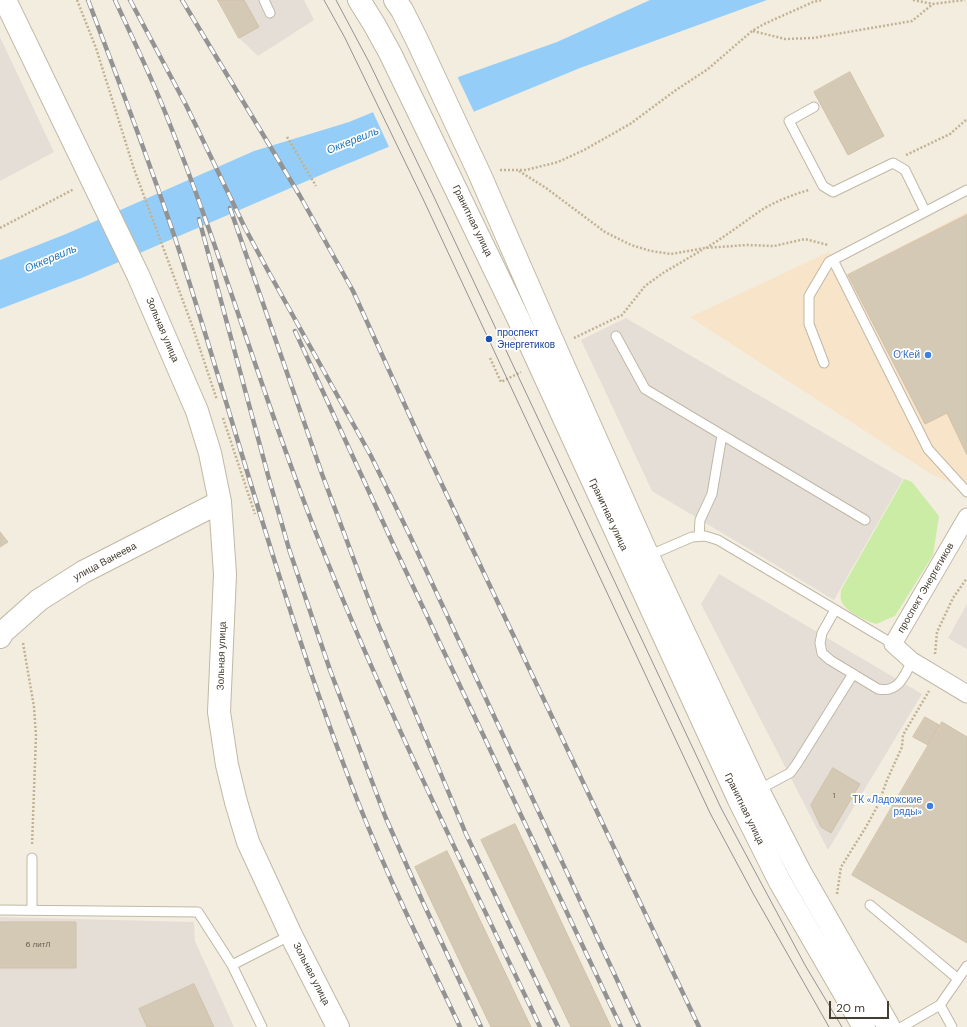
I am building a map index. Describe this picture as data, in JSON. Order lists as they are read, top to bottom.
{
  "streets": {
    "street": [
      "Гранитная улица",
      "Зольная улица",
      "улица Ванеева",
      "проспект Энергетиков"
    ]
  },
  "crossings": [
    ["Зольная улица", "улица Ванеева"]
  ],
  "water": ["Оккервиль"],
  "places": ["проспект Энергетиков", "О’Кей", "ТК «Ладожские ряды»"],
  "house_numbers": ["1", "6 литЛ"],
  "scale_bar": "20 m"
}
